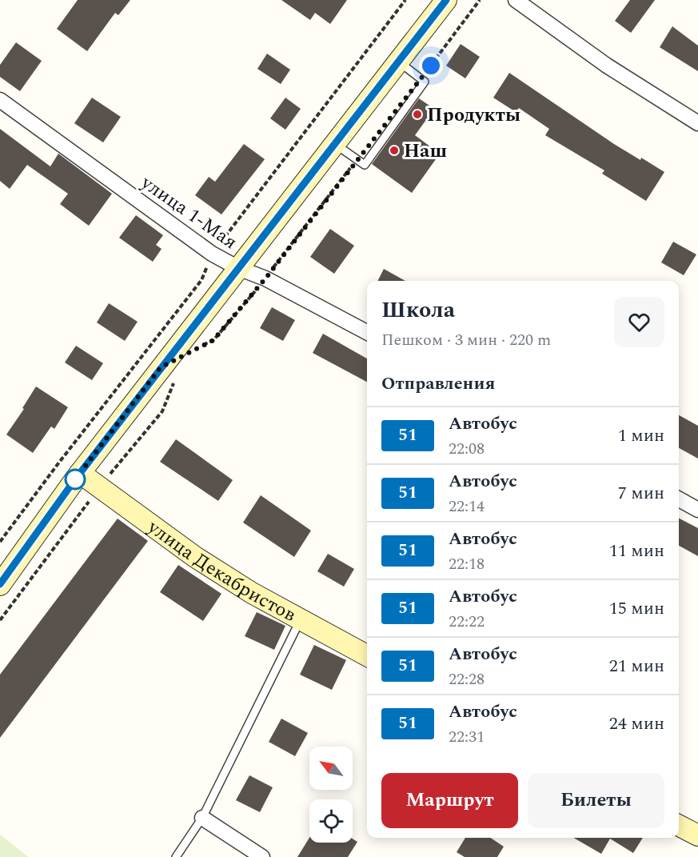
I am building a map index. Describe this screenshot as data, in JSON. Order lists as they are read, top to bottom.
{
  "streets": {
    "main road": ["улица Декабристов"],
    "street": ["улица 1-Мая"]
  },
  "places": ["Продукты", "Наш"],
  "lines": ["bus line 51"],
  "north": "top left",
  "page": {
    "heading": [
      ["Школа", "Пешком · 3 мин · 220 m"],
      "Отправления"
    ],
    "list": [
      {
        "mark": "51",
        "name": "Автобус",
        "note": "22:08",
        "value": "1 мин"
      },
      {
        "mark": "51",
        "name": "Автобус",
        "note": "22:14",
        "value": "7 мин"
      },
      {
        "mark": "51",
        "name": "Автобус",
        "note": "22:18",
        "value": "11 мин"
      },
      {
        "mark": "51",
        "name": "Автобус",
        "note": "22:22",
        "value": "15 мин"
      },
      {
        "mark": "51",
        "name": "Автобус",
        "note": "22:28",
        "value": "21 мин"
      },
      {
        "mark": "51",
        "name": "Автобус",
        "note": "22:31",
        "value": "24 мин"
      }
    ],
    "buttons": ["Маршрут", "Билеты"]
  }
}
